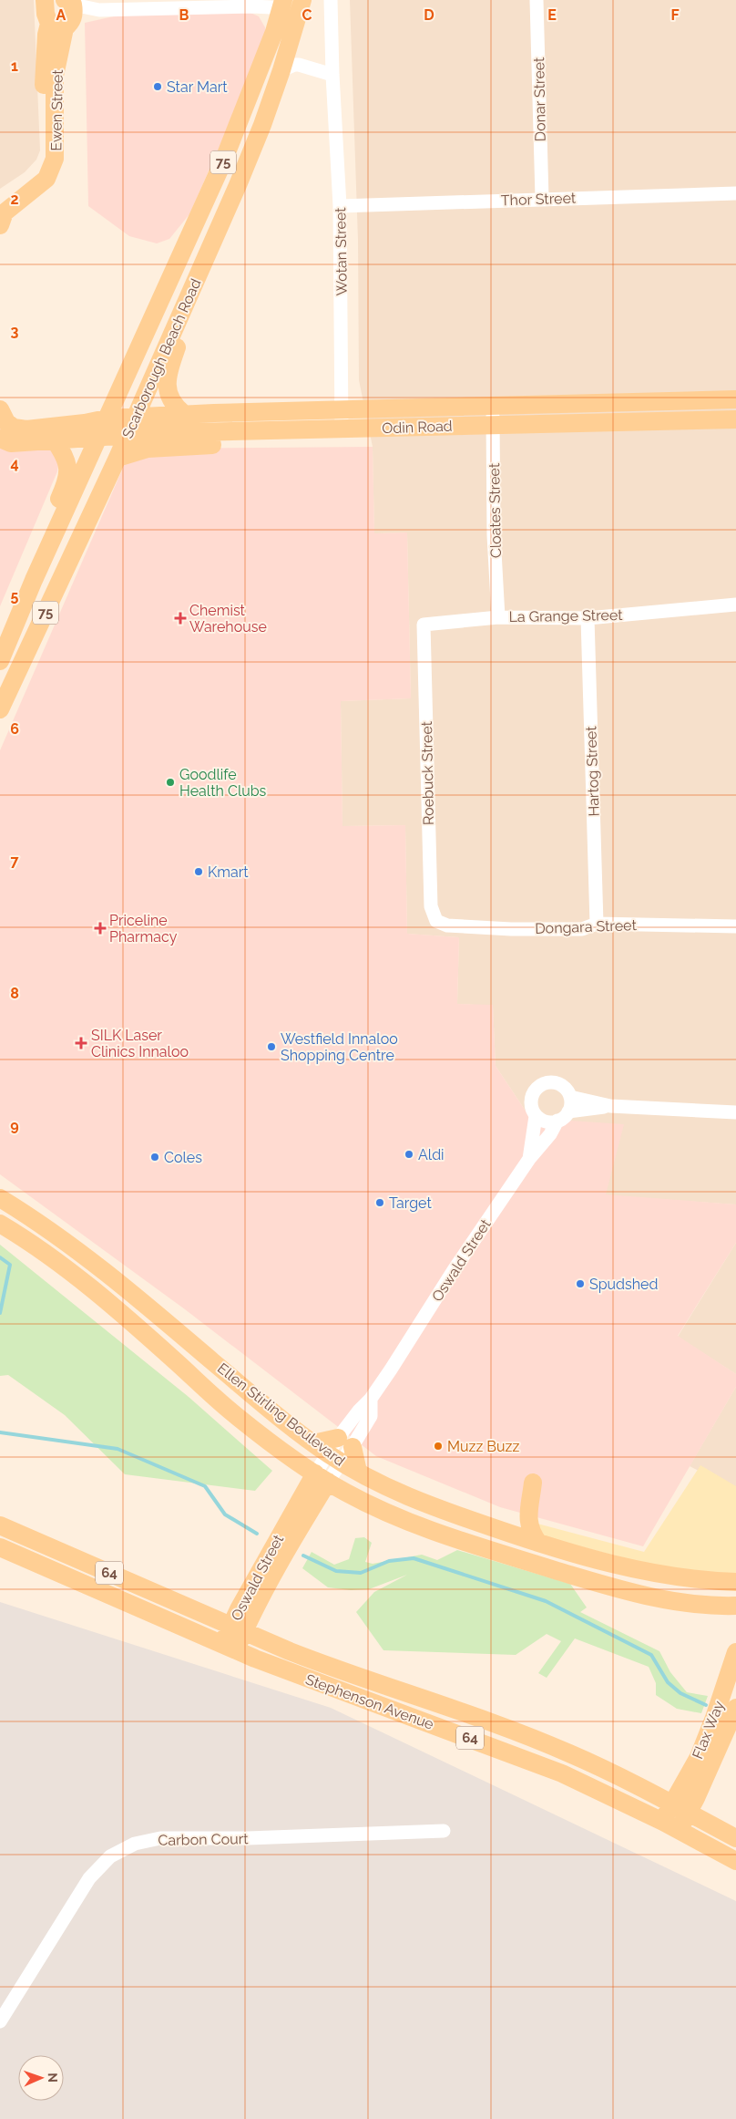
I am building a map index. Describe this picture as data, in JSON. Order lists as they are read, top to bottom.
{
  "streets": {
    "main road": [
      "Ewen Street",
      "75",
      "Scarborough Beach Road",
      "Odin Road",
      "Oswald Street",
      "Ellen Stirling Boulevard",
      "64",
      "Stephenson Avenue",
      "Flax Way"
    ],
    "street": [
      "Donar Street",
      "Thor Street",
      "Wotan Street",
      "Cloates Street",
      "La Grange Street",
      "Hartog Street",
      "Roebuck Street",
      "Dongara Street",
      "Carbon Court"
    ]
  },
  "crossings": [
    ["Donar Street", "Thor Street"],
    ["Thor Street", "Wotan Street"],
    ["Wotan Street", "Odin Road"],
    ["Scarborough Beach Road", "Odin Road"],
    ["Odin Road", "Cloates Street"],
    ["Cloates Street", "La Grange Street"],
    ["La Grange Street", "Hartog Street"],
    ["La Grange Street", "Roebuck Street"],
    ["Hartog Street", "Dongara Street"],
    ["Roebuck Street", "Dongara Street"],
    ["Oswald Street", "Ellen Stirling Boulevard"],
    ["Oswald Street", "Stephenson Avenue"],
    ["Stephenson Avenue", "Flax Way"]
  ],
  "places": {
    "other": [
      "Star Mart",
      "Goodlife Health Clubs",
      "Kmart",
      "Westfield Innaloo Shopping Centre",
      "Aldi",
      "Coles",
      "Target",
      "Spudshed",
      "Muzz Buzz"
    ],
    "health": ["Chemist Warehouse", "Priceline Pharmacy", "SILK Laser Clinics Innaloo"]
  },
  "north": "right",
  "grid": {
    "columns": [
      "A",
      "B",
      "C",
      "D",
      "E",
      "F"
    ],
    "rows": [
      "1",
      "2",
      "3",
      "4",
      "5",
      "6",
      "7",
      "8",
      "9"
    ]
  }
}
